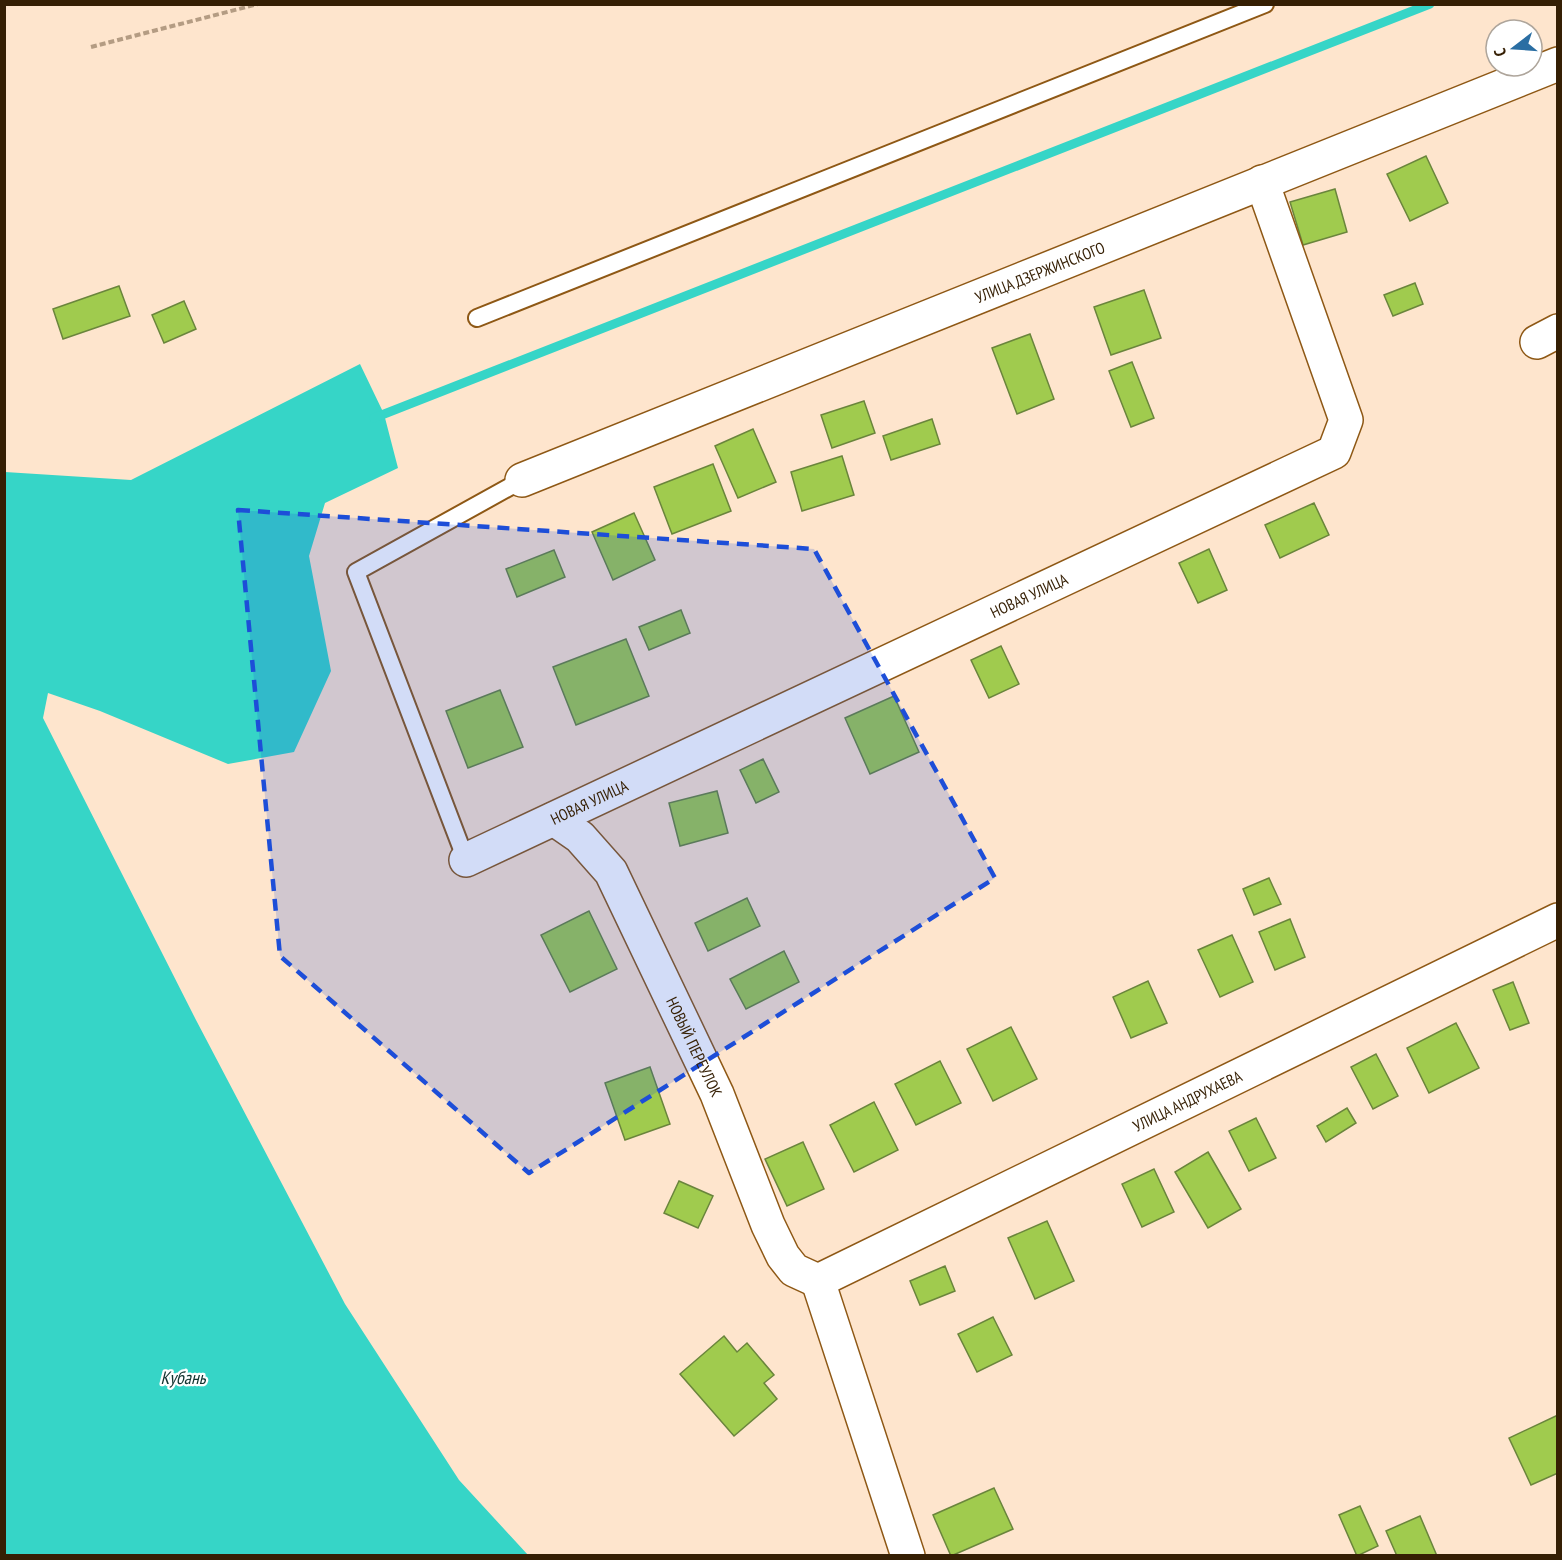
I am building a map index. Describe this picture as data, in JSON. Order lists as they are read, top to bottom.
{
  "streets": {
    "street": [
      "УЛИЦА ДЗЕРЖИНСКОГО",
      "НОВАЯ УЛИЦА",
      "НОВЫЙ ПЕРЕУЛОК",
      "УЛИЦА АНДРУХАЕВА"
    ]
  },
  "crossings": [
    ["УЛИЦА ДЗЕРЖИНСКОГО", "НОВАЯ УЛИЦА"],
    ["НОВАЯ УЛИЦА", "НОВЫЙ ПЕРЕУЛОК"],
    ["НОВЫЙ ПЕРЕУЛОК", "УЛИЦА АНДРУХАЕВА"]
  ],
  "water": ["Кубань"],
  "north": "left"
}
